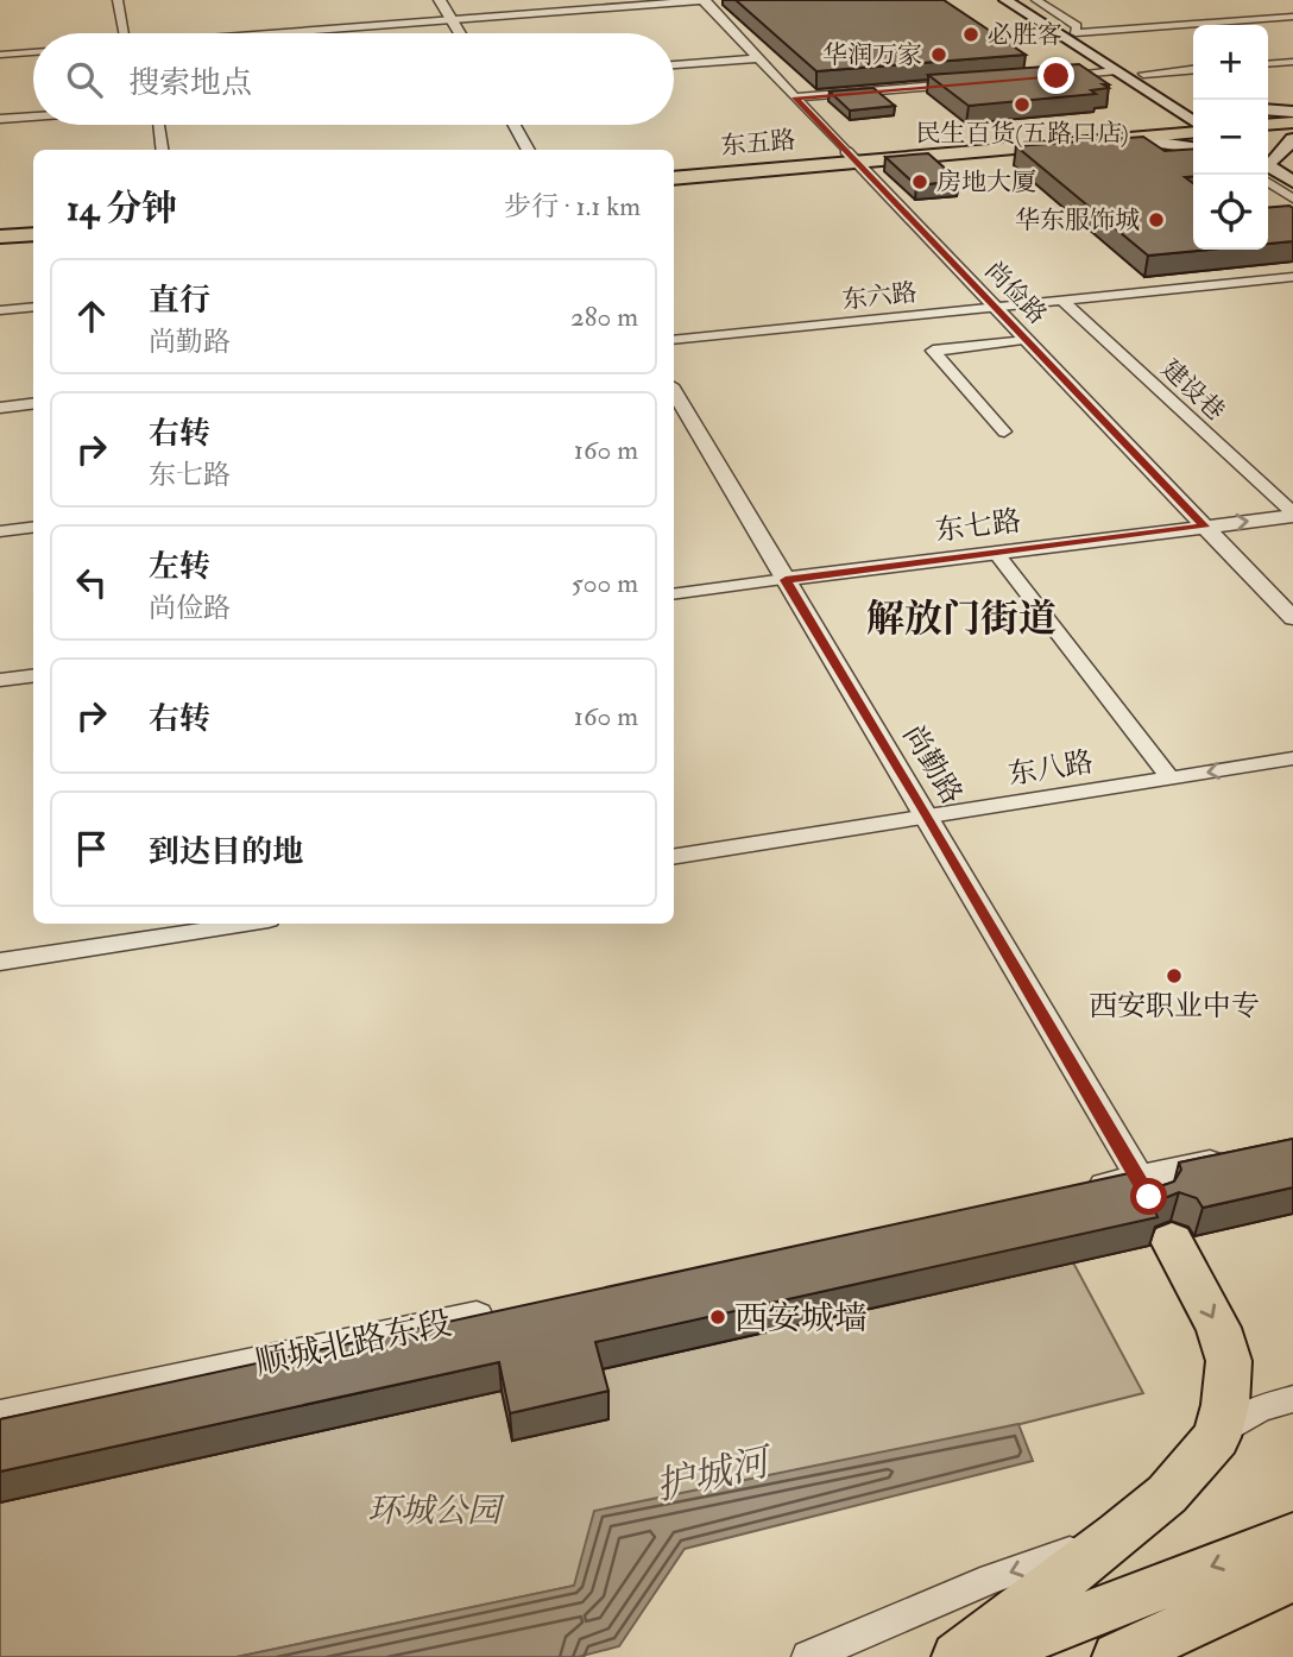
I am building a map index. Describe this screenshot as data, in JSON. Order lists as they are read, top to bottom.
{
  "streets": {
    "main road": ["东五路"],
    "street": [
      "尚俭路",
      "东六路",
      "建设巷",
      "东七路",
      "尚勤路",
      "东八路",
      "顺城北路东段"
    ]
  },
  "crossings": [
    ["东五路", "尚俭路"],
    ["尚俭路", "东六路"],
    ["尚俭路", "东七路"],
    ["东六路", "建设巷"],
    ["建设巷", "东七路"],
    ["东七路", "尚勤路"],
    ["尚勤路", "东八路"]
  ],
  "districts": ["解放门街道"],
  "water": ["护城河"],
  "parks": ["环城公园"],
  "places": [
    "必胜客",
    "华润万家",
    "民生百货(五路口店)",
    "房地大厦",
    "华东服饰城",
    "西安职业中专",
    "西安城墙"
  ],
  "page": {
    "map_buttons": ["+", "−"],
    "search": "搜索地点",
    "heading": ["14 分钟", "步行 · 1.1 km"],
    "list": [
      ["直行", "尚勤路", "280 m"],
      ["右转", "东七路", "160 m"],
      ["左转", "尚俭路", "500 m"],
      ["右转", "160 m"],
      "到达目的地"
    ]
  }
}
